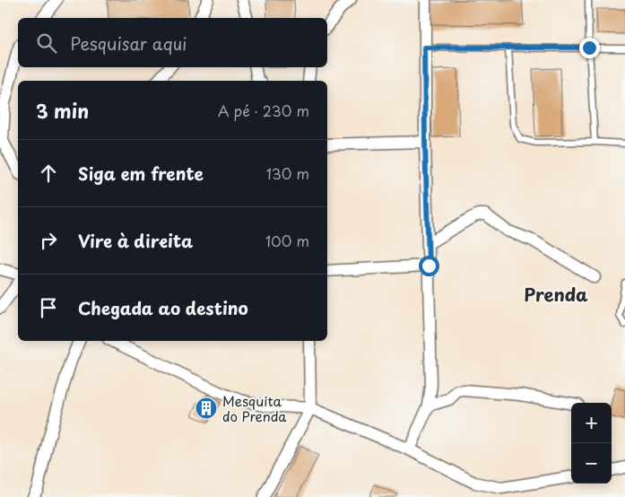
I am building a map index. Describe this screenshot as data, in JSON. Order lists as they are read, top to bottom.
{
  "districts": ["Prenda"],
  "places": {
    "building": ["Mesquita do Prenda"]
  },
  "page": {
    "search": "Pesquisar aqui",
    "heading": ["3 min", "A pé · 230 m"],
    "list": [
      ["Siga em frente", "130 m"],
      ["Vire à direita", "100 m"],
      "Chegada ao destino"
    ],
    "map_buttons": ["+", "−"]
  }
}
